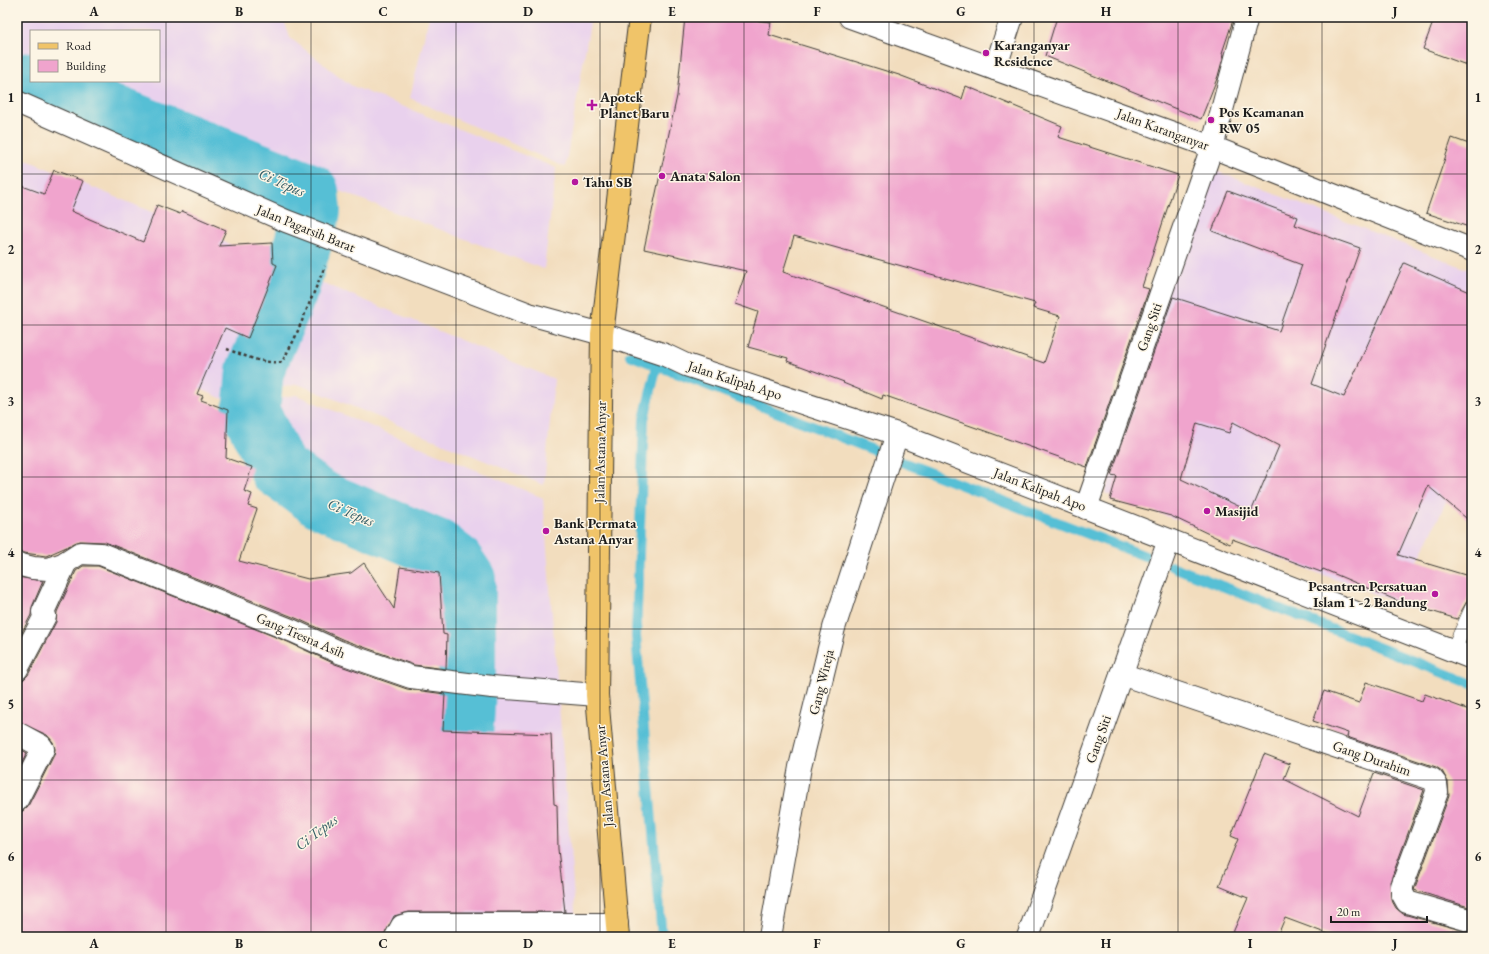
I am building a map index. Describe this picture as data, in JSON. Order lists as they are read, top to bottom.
{
  "streets": {
    "main road": ["Jalan Astana Anyar"],
    "street": [
      "Jalan Karanganyar",
      "Jalan Pagarsih Barat",
      "Gang Siti",
      "Jalan Kalipah Apo",
      "Gang Tresna Asih",
      "Gang Wireja",
      "Gang Durahim"
    ]
  },
  "crossings": [
    ["Jalan Karanganyar", "Gang Siti"],
    ["Jalan Pagarsih Barat", "Jalan Kalipah Apo"],
    ["Jalan Pagarsih Barat", "Jalan Astana Anyar"],
    ["Gang Siti", "Jalan Kalipah Apo"],
    ["Gang Siti", "Gang Durahim"],
    ["Jalan Kalipah Apo", "Jalan Astana Anyar"],
    ["Jalan Kalipah Apo", "Gang Wireja"],
    ["Jalan Astana Anyar", "Gang Tresna Asih"]
  ],
  "water": ["Ci Tepus"],
  "places": {
    "other": [
      "Karanganyar Residence",
      "Pos Keamanan RW 05",
      "Anata Salon",
      "Tahu SB",
      "Masijid",
      "Bank Permata Astana Anyar",
      "Pesantren Persatuan Islam 1 -2 Bandung"
    ],
    "health": ["Apotek Planet Baru"]
  },
  "legend": ["Road", "Building"],
  "scale_bar": "20 m",
  "grid": {
    "columns": [
      "A",
      "B",
      "C",
      "D",
      "E",
      "F",
      "G",
      "H",
      "I",
      "J"
    ],
    "rows": [
      "1",
      "2",
      "3",
      "4",
      "5",
      "6"
    ]
  }
}
